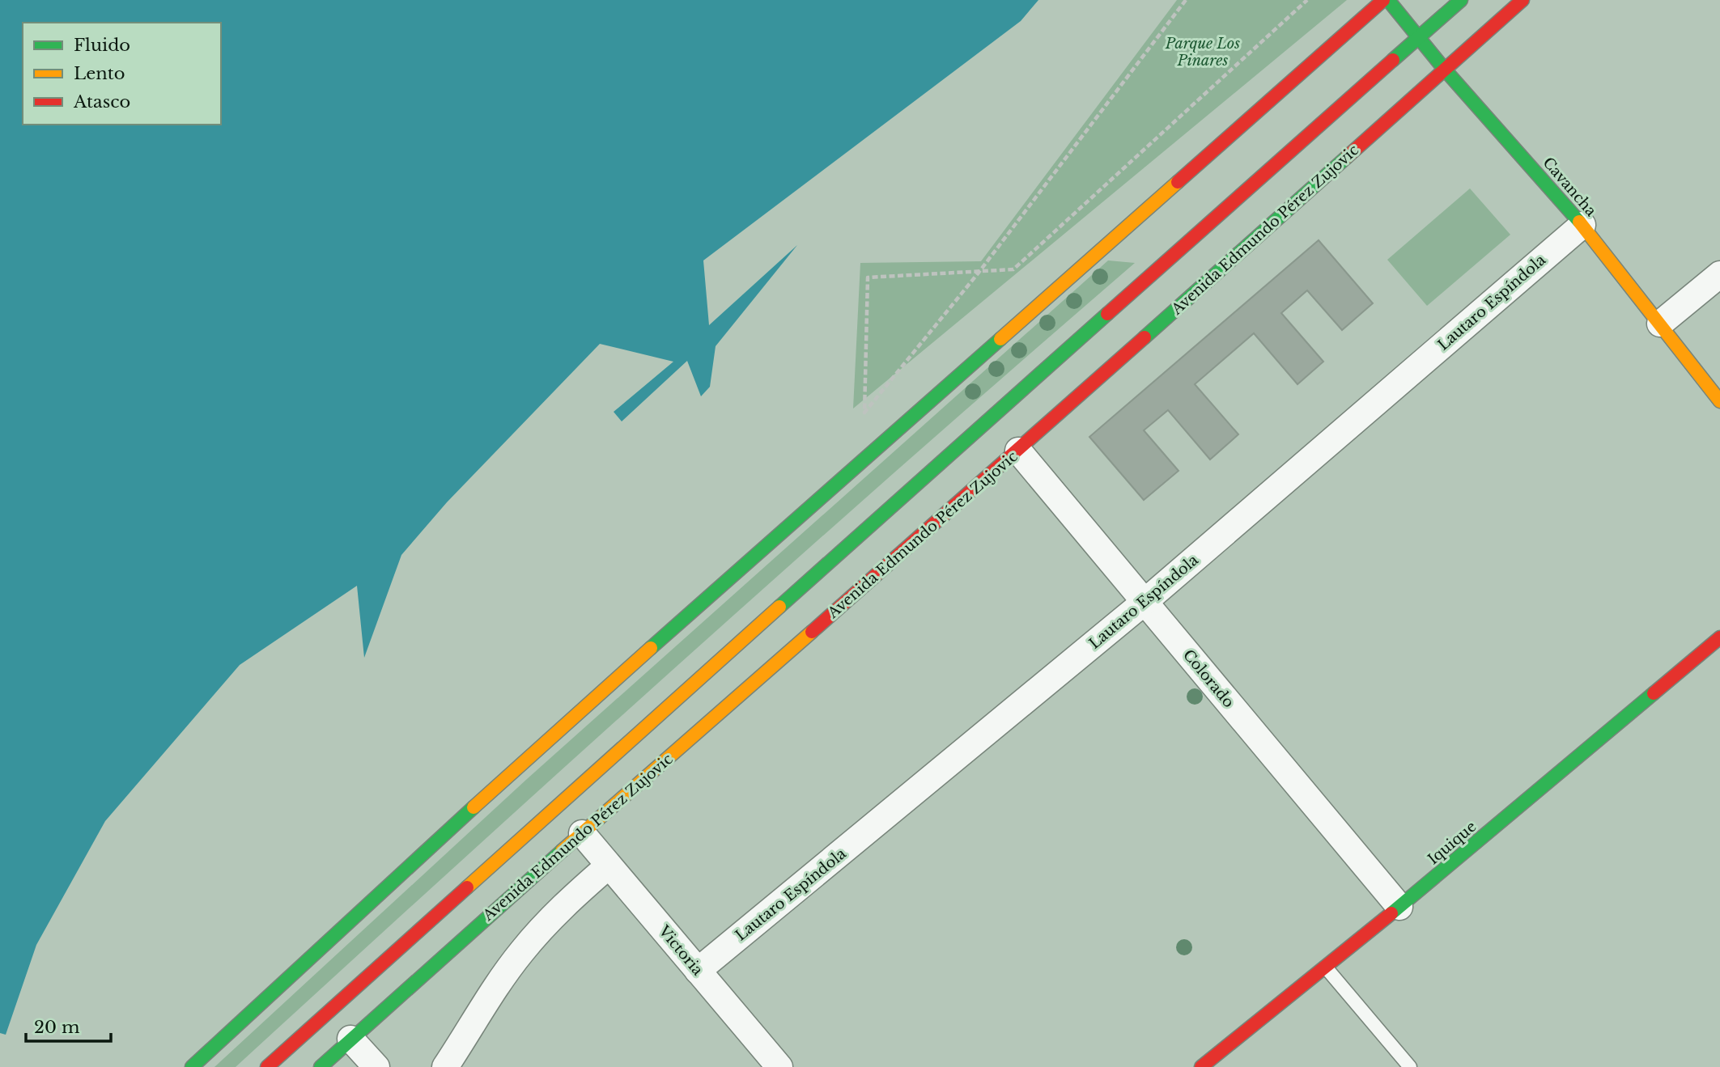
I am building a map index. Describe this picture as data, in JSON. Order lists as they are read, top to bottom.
{
  "streets": {
    "main road": ["Cavancha", "Avenida Edmundo Pérez Zujovic", "Iquique"],
    "street": ["Lautaro Espíndola", "Colorado", "Victoria"]
  },
  "crossings": [
    ["Cavancha", "Avenida Edmundo Pérez Zujovic"],
    ["Cavancha", "Lautaro Espíndola"],
    ["Avenida Edmundo Pérez Zujovic", "Colorado"],
    ["Avenida Edmundo Pérez Zujovic", "Victoria"],
    ["Lautaro Espíndola", "Colorado"],
    ["Lautaro Espíndola", "Victoria"],
    ["Colorado", "Iquique"]
  ],
  "parks": ["Parque Los Pinares"],
  "legend": ["Fluido", "Lento", "Atasco"],
  "scale_bar": "20 m"
}
